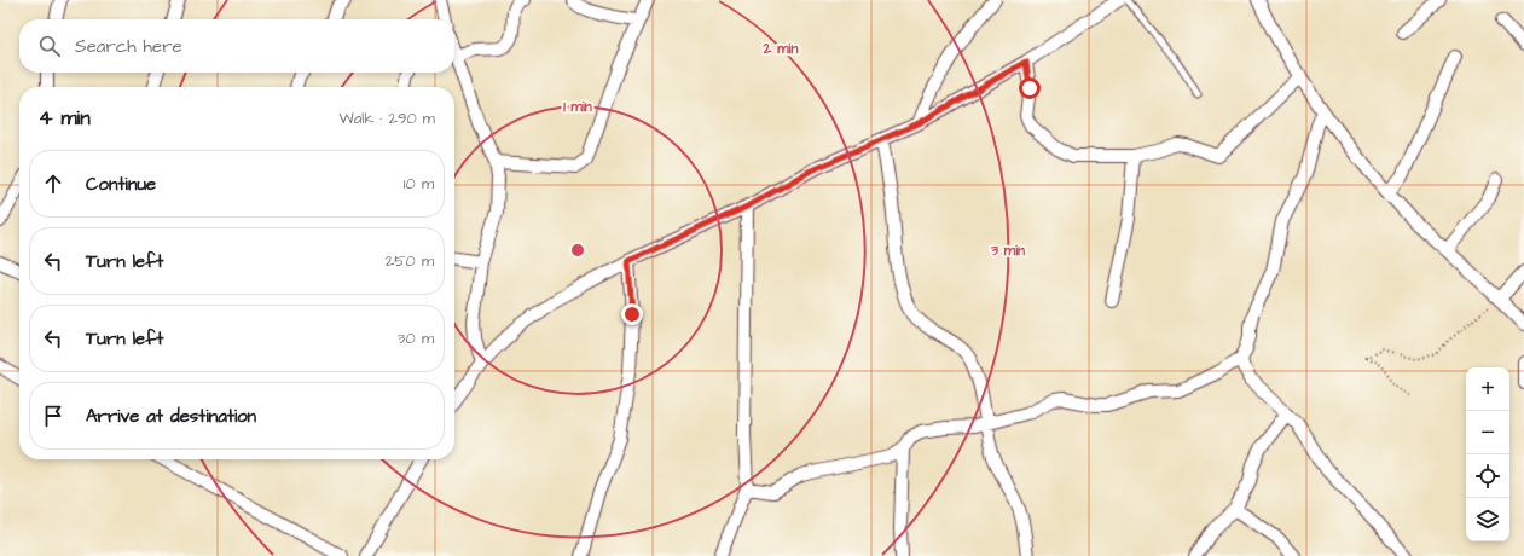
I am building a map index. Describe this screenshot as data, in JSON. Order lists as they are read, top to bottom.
{
  "page": {
    "search": "Search here",
    "heading": ["4 min", "Walk · 290 m"],
    "list": [
      ["Continue", "10 m"],
      ["Turn left", "250 m"],
      ["Turn left", "30 m"],
      "Arrive at destination"
    ],
    "map_buttons": ["+", "−"]
  },
  "rings": ["2 min", "1 min", "3 min"]
}
